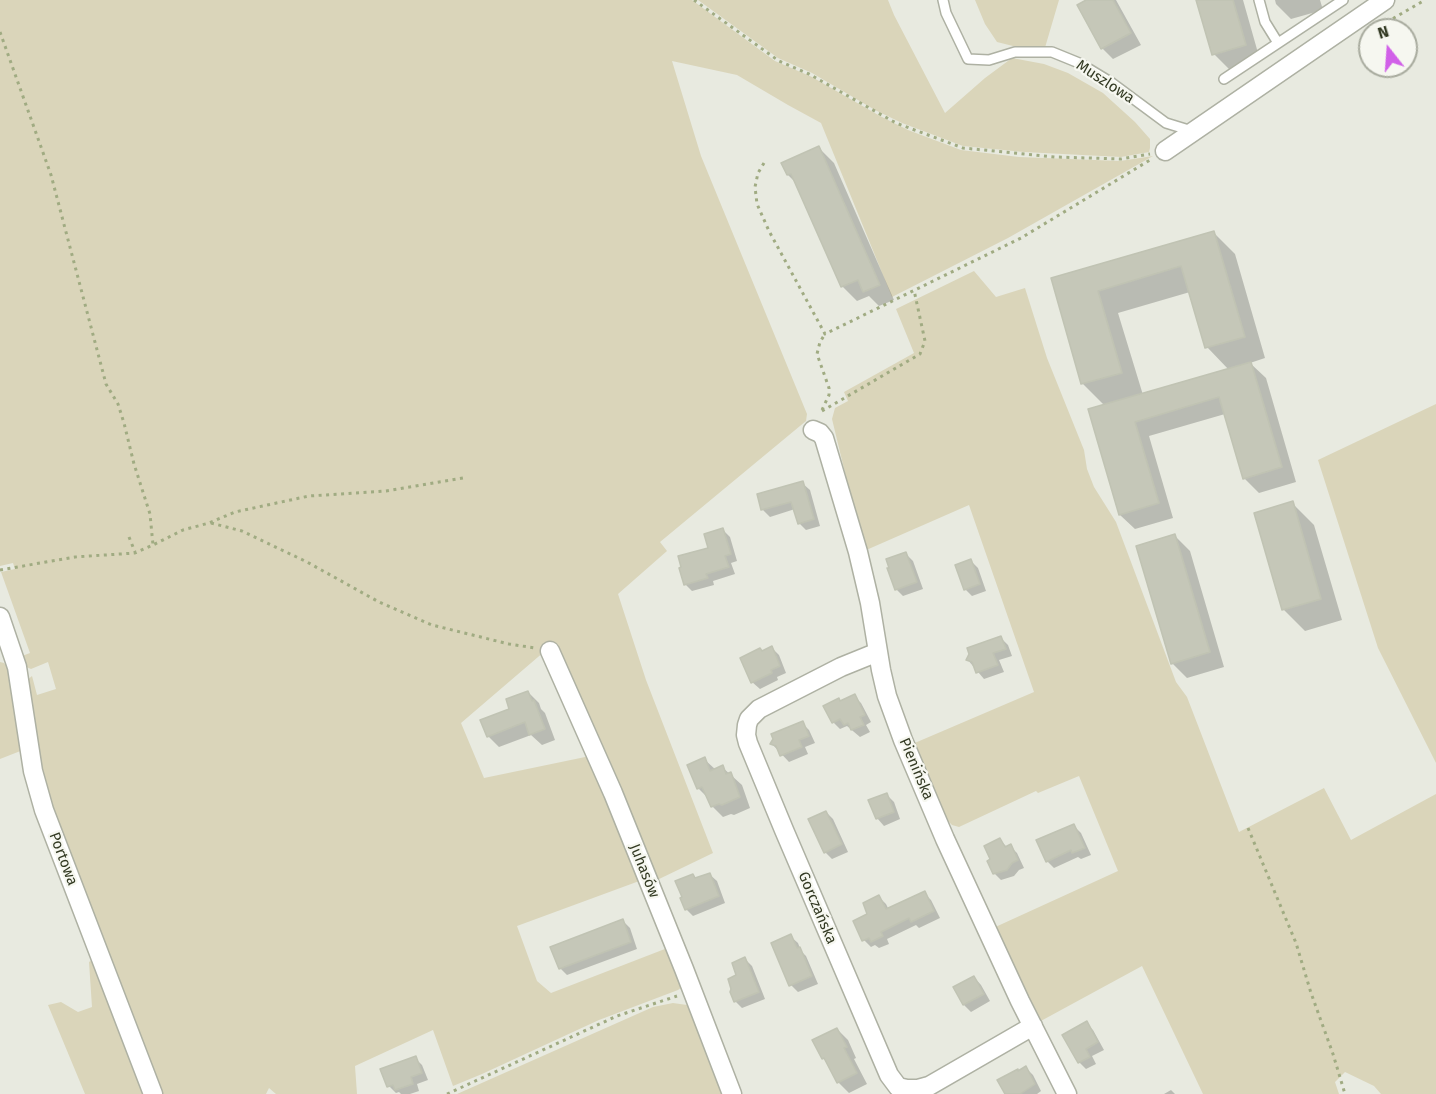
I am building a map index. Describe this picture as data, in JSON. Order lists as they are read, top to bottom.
{
  "streets": {
    "street": [
      "Pienińska",
      "Portowa",
      "Juhasów",
      "Gorczańska"
    ],
    "lane": ["Muszlowa"]
  },
  "crossings": [
    ["Pienińska", "Gorczańska"]
  ],
  "north": "top"
}
